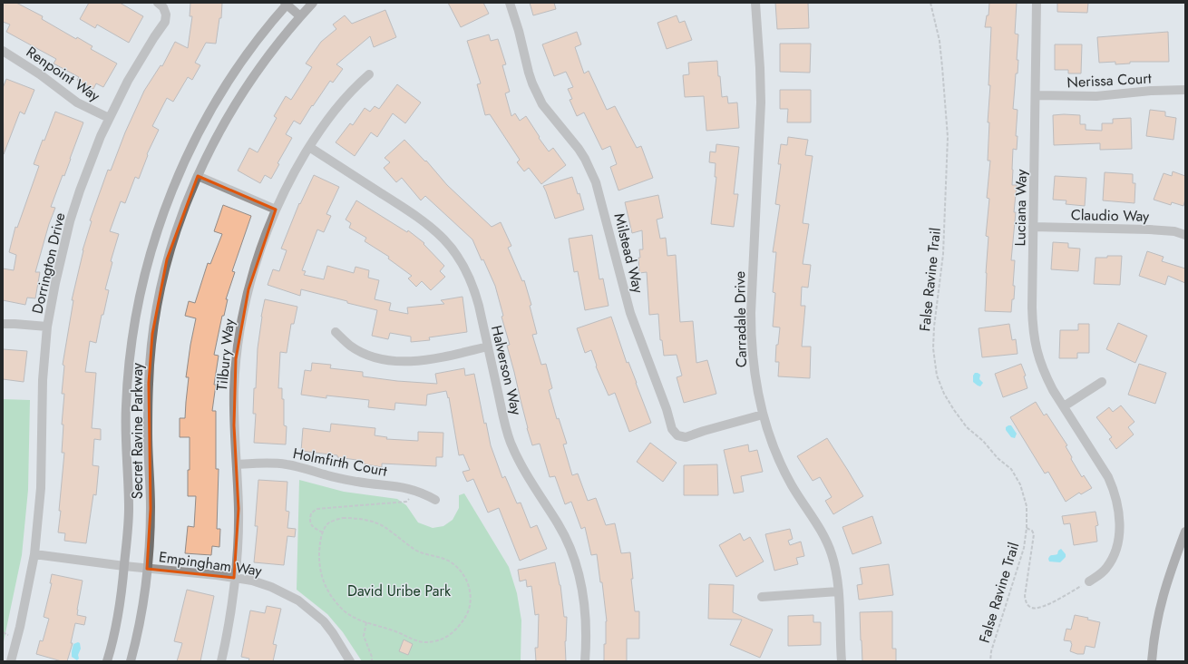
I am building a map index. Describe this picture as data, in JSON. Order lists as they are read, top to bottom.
{
  "streets": {
    "main road": ["Secret Ravine Parkway"],
    "street": [
      "Renpoint Way",
      "Nerissa Court",
      "Luciana Way",
      "Claudio Way",
      "Milstead Way",
      "Dorrington Drive",
      "Carradale Drive",
      "Tilbury Way",
      "Halverson Way",
      "Holmfirth Court",
      "Empingham Way"
    ],
    "path": ["False Ravine Trail"]
  },
  "crossings": [
    ["Renpoint Way", "Dorrington Drive"],
    ["Nerissa Court", "Luciana Way"],
    ["Luciana Way", "Claudio Way"],
    ["Luciana Way", "False Ravine Trail"],
    ["Milstead Way", "Carradale Drive"],
    ["Dorrington Drive", "Empingham Way"],
    ["Tilbury Way", "Halverson Way"],
    ["Tilbury Way", "Holmfirth Court"],
    ["Tilbury Way", "Empingham Way"],
    ["Secret Ravine Parkway", "Empingham Way"]
  ],
  "parks": ["David Uribe Park"]
}
